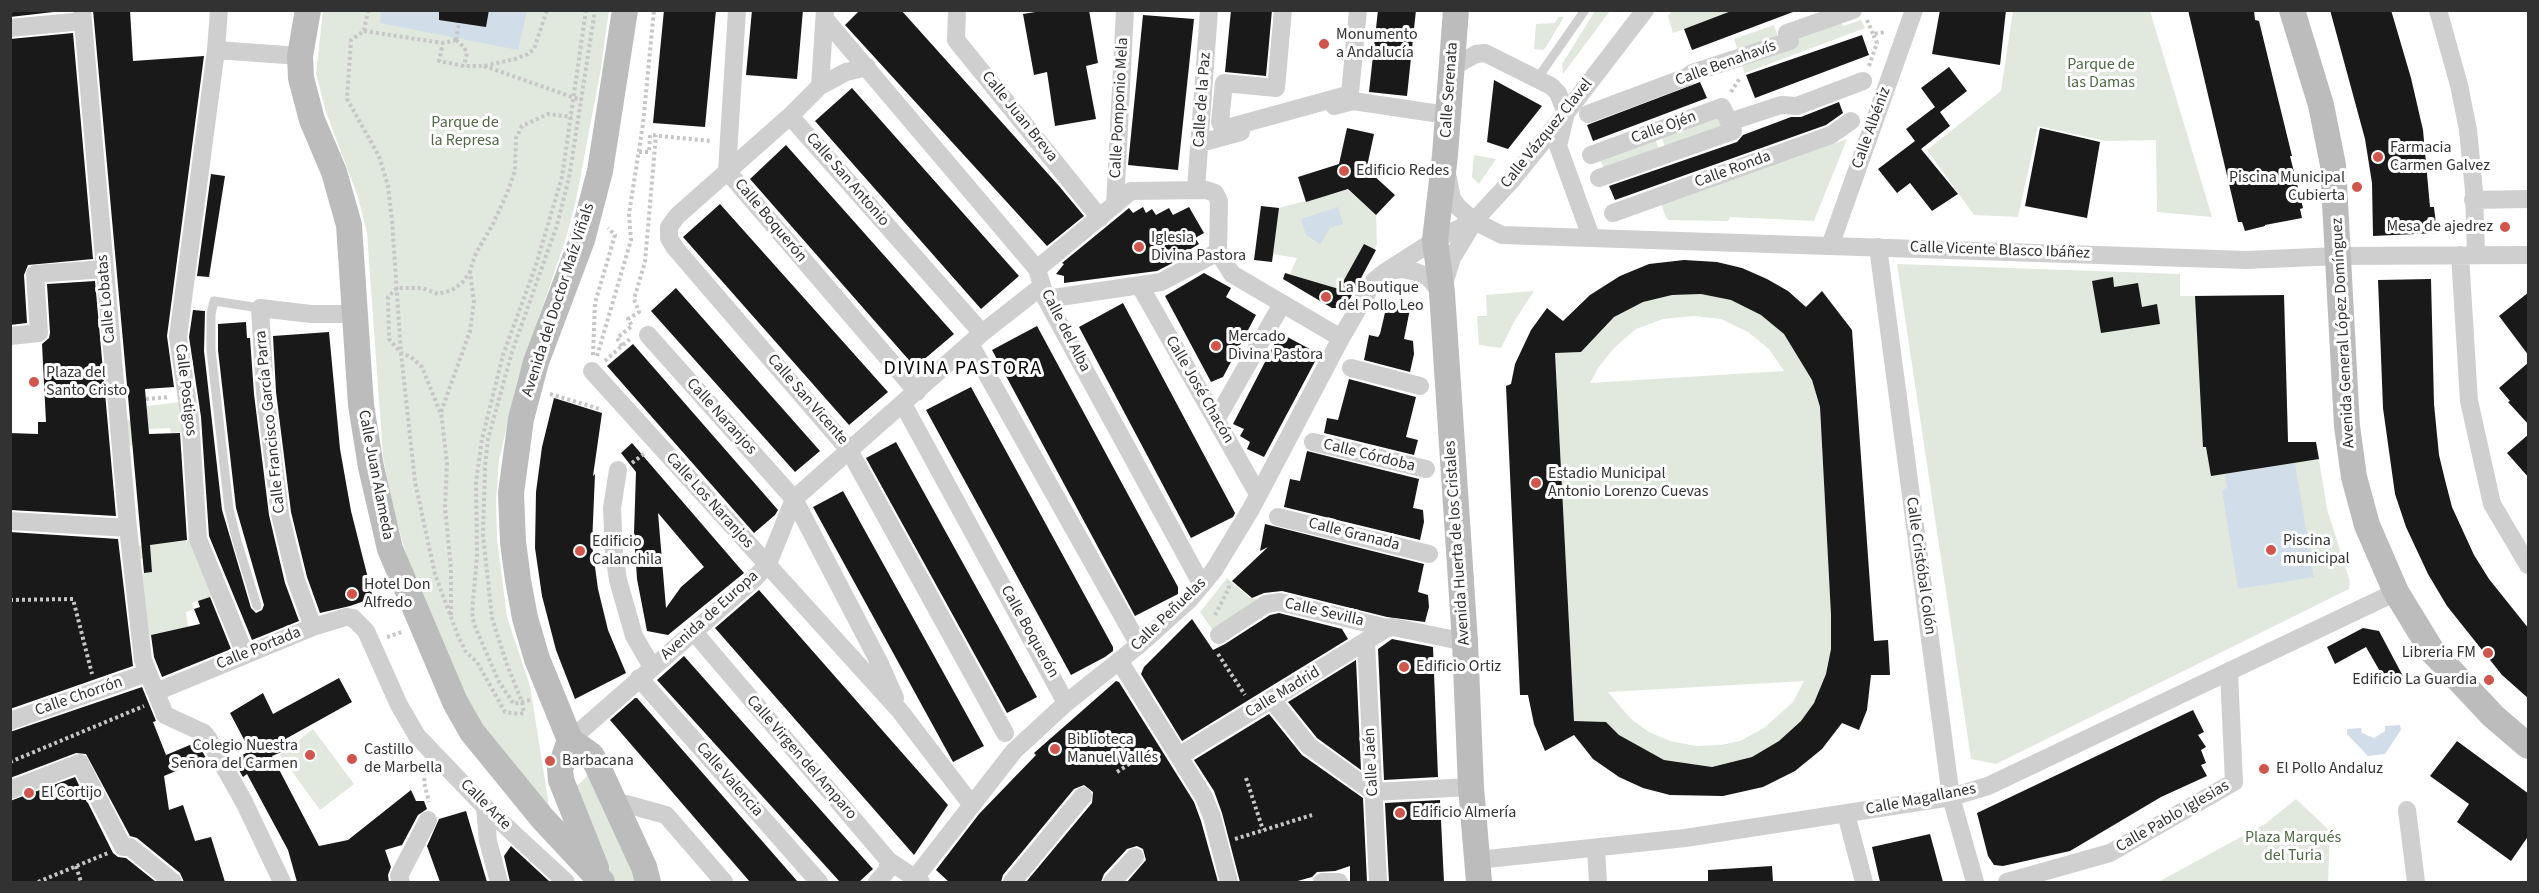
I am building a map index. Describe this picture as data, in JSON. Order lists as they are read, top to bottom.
{
  "streets": {
    "street": [
      "Calle Benahavís",
      "Calle Serenata",
      "Calle de la Paz",
      "Calle Pomponio Mela",
      "Calle Juan Breva",
      "Calle Ojén",
      "Calle Albéniz",
      "Calle Vázquez Clavel",
      "Calle Ronda",
      "Calle San Antonio",
      "Calle Boquerón",
      "Calle Vicente Blasco Ibáñez",
      "Calle Lobatas",
      "Avenida del Doctor Maíz Viñals",
      "Calle del Alba",
      "Avenida General López Domínguez",
      "Calle Postigos",
      "Calle José Chacón",
      "Calle San Vicente",
      "Calle Naranjos",
      "Calle Francisco García Parra",
      "Calle Córdoba",
      "Calle Juan Alameda",
      "Calle Los Naranjos",
      "Calle Granada",
      "Avenida Huerta de los Cristales",
      "Calle Cristóbal Colón",
      "Calle Sevilla",
      "Calle Peñuelas",
      "Avenida de Europa",
      "Calle Portada",
      "Calle Madrid",
      "Calle Chorrón",
      "Calle Virgen del Amparo",
      "Calle Jaén",
      "Calle Valencia",
      "Calle Magallanes",
      "Calle Arte",
      "Calle Pablo Iglesias"
    ]
  },
  "crossings": [
    ["Calle Serenata", "Calle Vázquez Clavel"],
    ["Calle Serenata", "Calle Vicente Blasco Ibáñez"],
    ["Calle Serenata", "Avenida Huerta de los Cristales"],
    ["Calle Serenata", "Calle Peñuelas"],
    ["Calle de la Paz", "Avenida de Europa"],
    ["Calle Pomponio Mela", "Avenida de Europa"],
    ["Calle Juan Breva", "Avenida de Europa"],
    ["Calle Albéniz", "Calle Vicente Blasco Ibáñez"],
    ["Calle Vázquez Clavel", "Calle Vicente Blasco Ibáñez"],
    ["Calle Vázquez Clavel", "Avenida Huerta de los Cristales"],
    ["Calle Vázquez Clavel", "Calle Peñuelas"],
    ["Calle San Antonio", "Calle San Vicente"],
    ["Calle San Antonio", "Calle Peñuelas"],
    ["Calle San Antonio", "Avenida de Europa"],
    ["Calle Boquerón", "Calle San Vicente"],
    ["Calle Boquerón", "Calle Peñuelas"],
    ["Calle Boquerón", "Avenida de Europa"],
    ["Calle Vicente Blasco Ibáñez", "Avenida General López Domínguez"],
    ["Calle Vicente Blasco Ibáñez", "Calle Cristóbal Colón"],
    ["Calle Lobatas", "Calle Portada"],
    ["Calle Lobatas", "Calle Chorrón"],
    ["Avenida del Doctor Maíz Viñals", "Avenida de Europa"],
    ["Calle del Alba", "Calle Peñuelas"],
    ["Calle del Alba", "Avenida de Europa"],
    ["Avenida General López Domínguez", "Calle Magallanes"],
    ["Calle Postigos", "Calle Portada"],
    ["Calle José Chacón", "Calle Peñuelas"],
    ["Calle San Vicente", "Avenida de Europa"],
    ["Calle Naranjos", "Calle Los Naranjos"],
    ["Calle Naranjos", "Avenida de Europa"],
    ["Calle Francisco García Parra", "Calle Juan Alameda"],
    ["Calle Francisco García Parra", "Calle Portada"],
    ["Calle Los Naranjos", "Calle Peñuelas"],
    ["Calle Los Naranjos", "Avenida de Europa"],
    ["Avenida Huerta de los Cristales", "Calle Sevilla"],
    ["Avenida Huerta de los Cristales", "Calle Peñuelas"],
    ["Avenida Huerta de los Cristales", "Calle Magallanes"],
    ["Calle Cristóbal Colón", "Calle Magallanes"],
    ["Calle Sevilla", "Calle Madrid"],
    ["Calle Peñuelas", "Calle Virgen del Amparo"],
    ["Avenida de Europa", "Calle Virgen del Amparo"],
    ["Avenida de Europa", "Calle Valencia"],
    ["Calle Portada", "Calle Arte"],
    ["Calle Madrid", "Calle Jaén"],
    ["Calle Magallanes", "Calle Pablo Iglesias"]
  ],
  "districts": ["DIVINA PASTORA"],
  "parks": ["Parque de las Damas", "Parque de la Represa", "Plaza Marqués del Turia"],
  "places": [
    "Monumento a Andalucía",
    "Farmacia Carmen Galvez",
    "Edificio Redes",
    "Piscina Municipal Cubierta",
    "Mesa de ajedrez",
    "Iglesia Divina Pastora",
    "La Boutique del Pollo Leo",
    "Mercado Divina Pastora",
    "Plaza del Santo Cristo",
    "Estadio Municipal Antonio Lorenzo Cuevas",
    "Piscina municipal",
    "Edificio Calanchila",
    "Hotel Don Alfredo",
    "Libreria FM",
    "Edificio Ortiz",
    "Edificio La Guardia",
    "Biblioteca Manuel Vallés",
    "Colegio Nuestra Señora del Carmen",
    "Castillo de Marbella",
    "Barbacana",
    "El Pollo Andaluz",
    "El Cortijo",
    "Edificio Almería"
  ]
}
